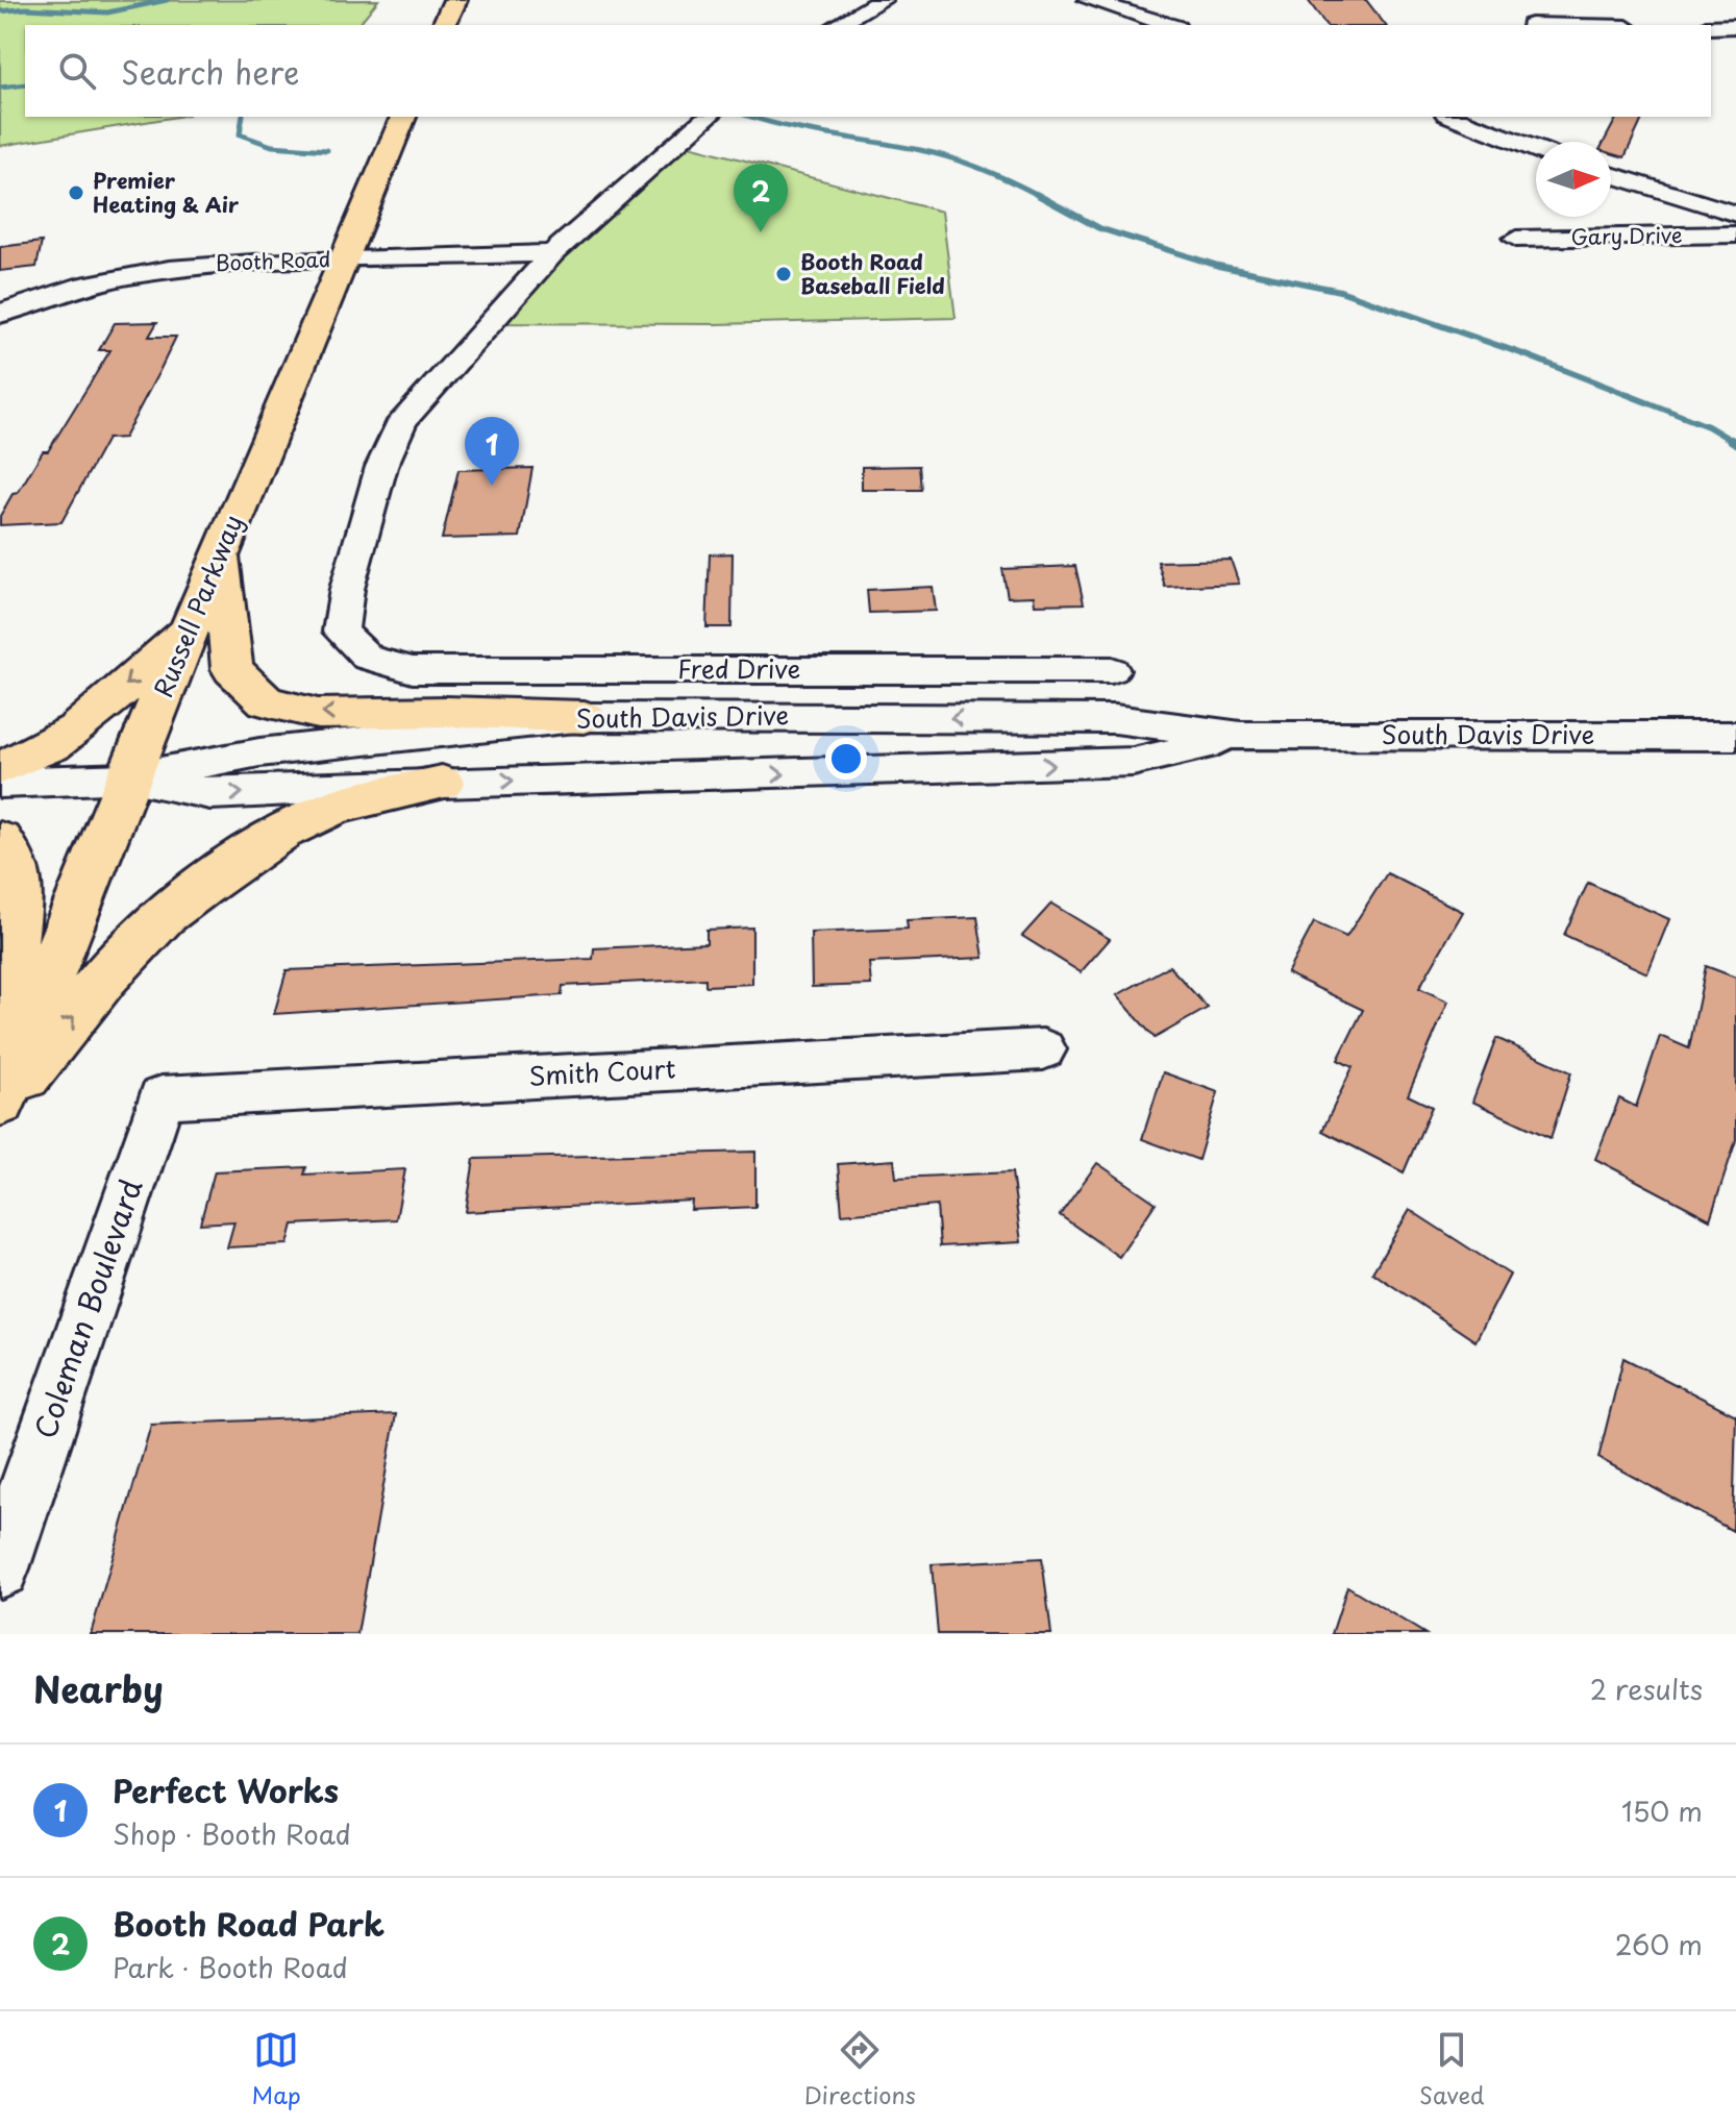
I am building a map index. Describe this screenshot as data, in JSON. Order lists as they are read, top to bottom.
{
  "streets": {
    "main road": ["Russell Parkway"],
    "street": [
      "Gary Drive",
      "Booth Road",
      "Fred Drive",
      "South Davis Drive",
      "Smith Court",
      "Coleman Boulevard"
    ]
  },
  "crossings": [
    ["Booth Road", "Russell Parkway"],
    ["Booth Road", "Fred Drive"],
    ["Russell Parkway", "South Davis Drive"],
    ["Smith Court", "Coleman Boulevard"]
  ],
  "places": ["Premier Heating & Air", "Booth Road Baseball Field"],
  "north": "right",
  "page": {
    "search": "Search here",
    "pins": ["2", "1"],
    "heading": ["Nearby", "2 results"],
    "list": [
      {
        "mark": "1",
        "name": "Perfect Works",
        "note": "Shop · Booth Road",
        "value": "150 m"
      },
      {
        "mark": "2",
        "name": "Booth Road Park",
        "note": "Park · Booth Road",
        "value": "260 m"
      }
    ],
    "nav": ["Map", "Directions", "Saved"]
  }
}
